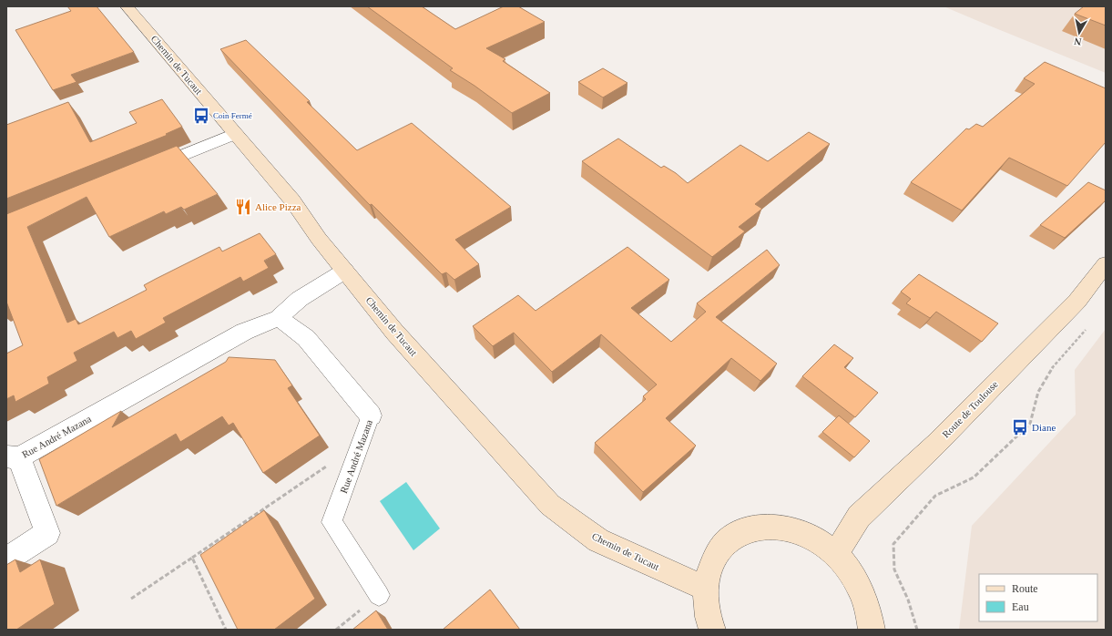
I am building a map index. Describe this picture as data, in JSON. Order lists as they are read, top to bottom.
{
  "streets": {
    "main road": ["Chemin de Tucaut", "Route de Toulouse"],
    "street": ["Rue André Mazana"]
  },
  "crossings": [
    ["Chemin de Tucaut", "Rue André Mazana"]
  ],
  "places": {
    "bus stop": ["Coin Fermé", "Diane"],
    "restaurant": ["Alice Pizza"]
  },
  "legend": ["Route", "Eau"],
  "north": "bottom"
}
